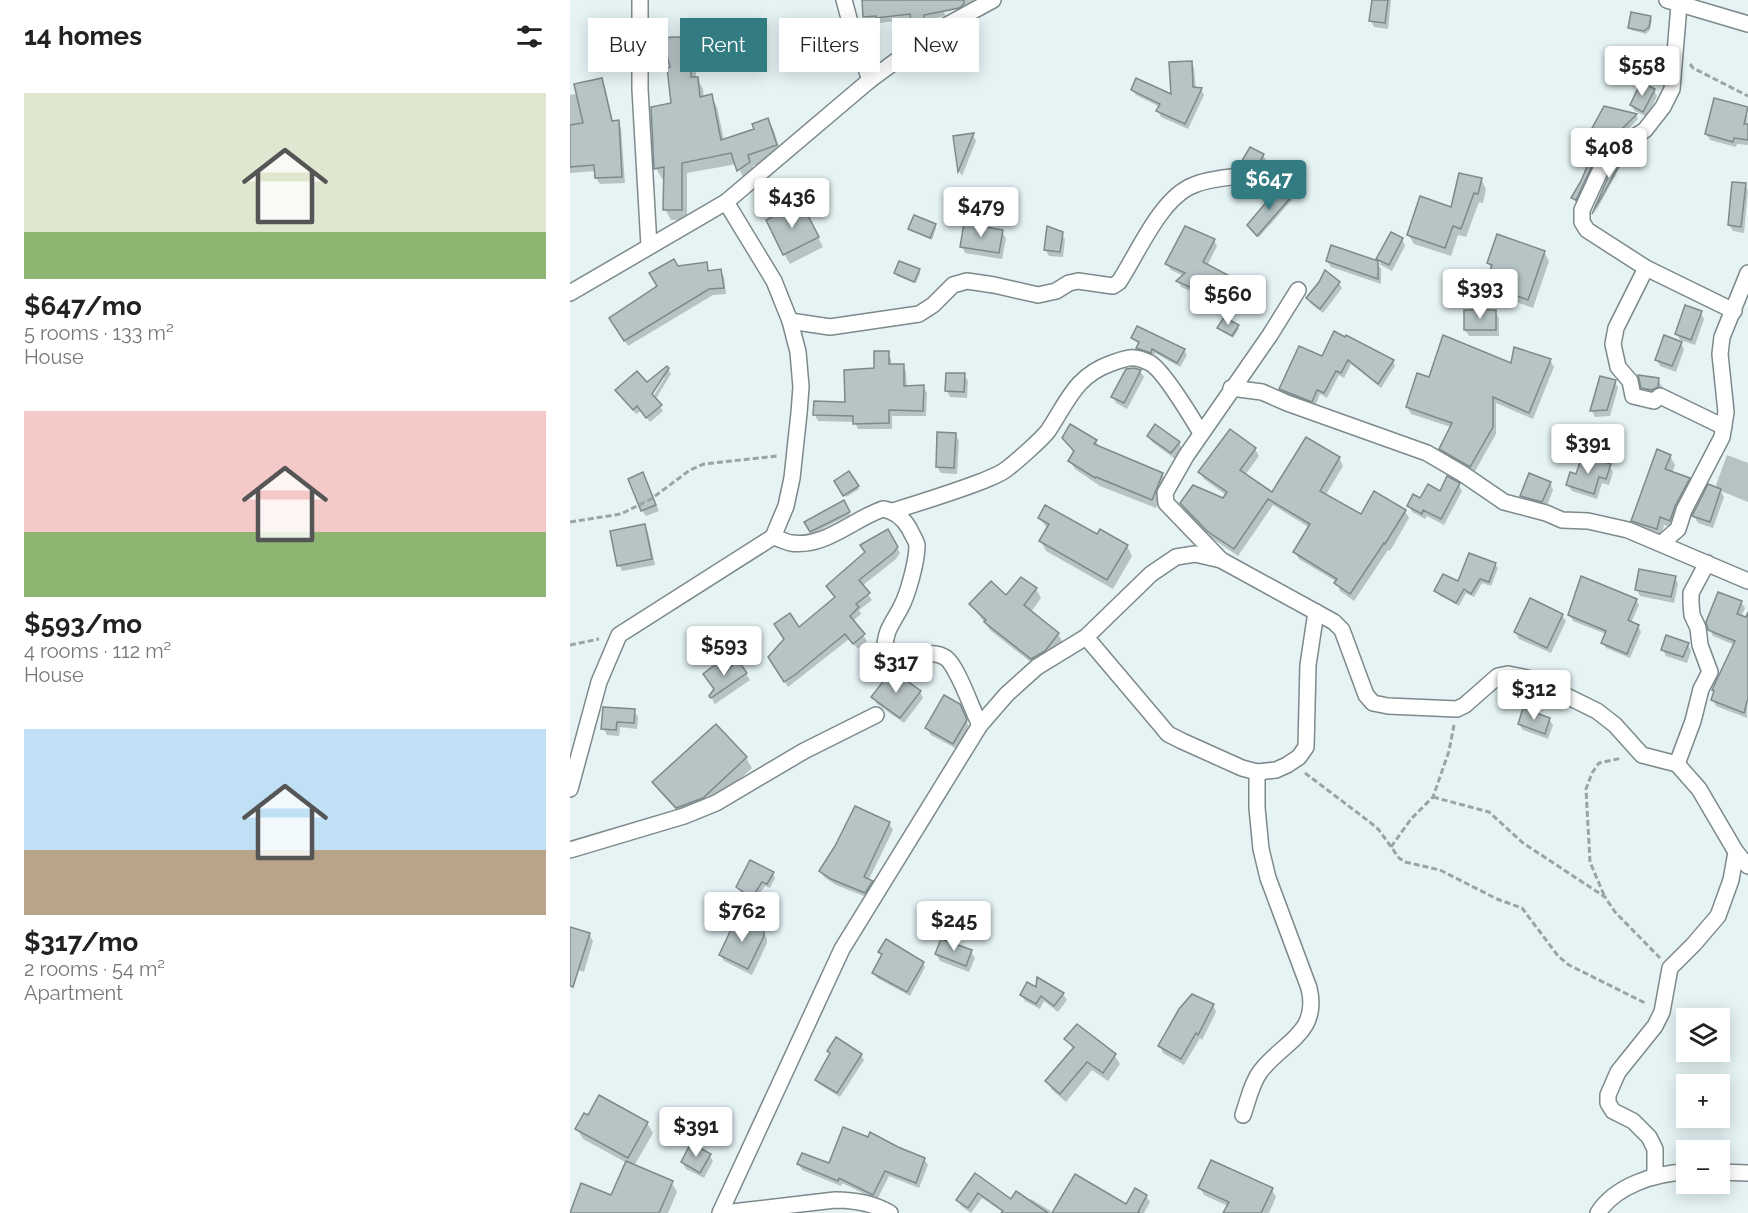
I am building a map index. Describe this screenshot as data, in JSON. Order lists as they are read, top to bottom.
{
  "page": {
    "heading": "14 homes",
    "chip": [
      "Buy",
      "Rent",
      "Filters",
      "New"
    ],
    "price": [
      "$558",
      "$408",
      "$647",
      "$436",
      "$479",
      "$393",
      "$560",
      "$391",
      "$593",
      "$317",
      "$312",
      "$762",
      "$245",
      "$391"
    ],
    "list": [
      {
        "name": "$647/mo",
        "note": "5 rooms · 133 m² · House"
      },
      {
        "name": "$593/mo",
        "note": "4 rooms · 112 m² · House"
      },
      {
        "name": "$317/mo",
        "note": "2 rooms · 54 m² · Apartment"
      }
    ],
    "map_buttons": ["+", "−"]
  }
}
